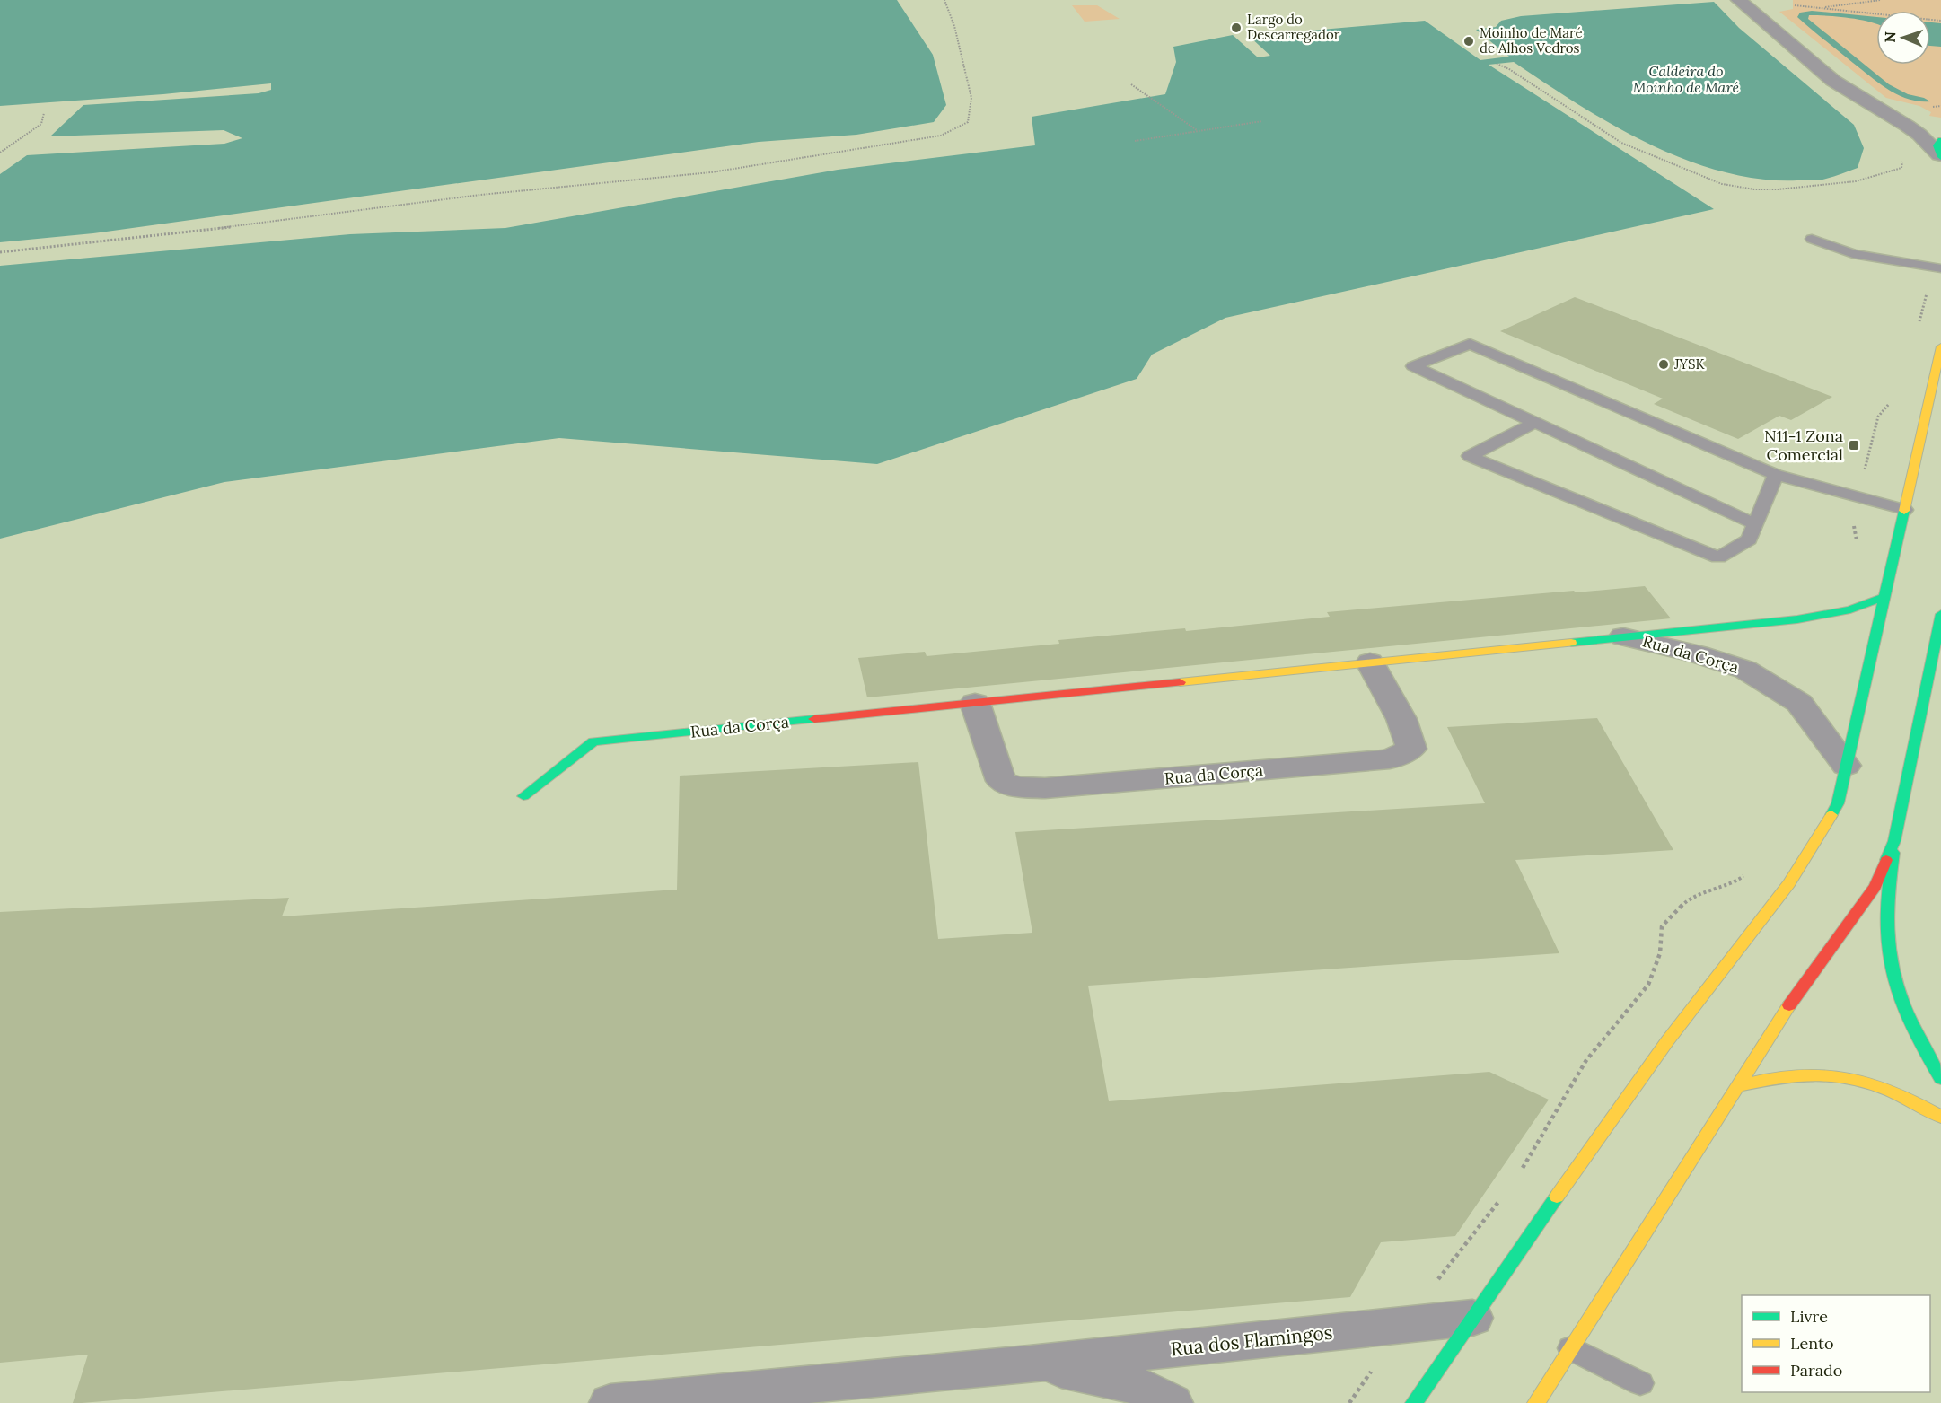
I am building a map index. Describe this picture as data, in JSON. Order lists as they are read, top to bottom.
{
  "streets": {
    "main road": ["Rua da Corça"],
    "street": ["Rua dos Flamingos"]
  },
  "water": ["Caldeira do Moinho de Maré"],
  "places": {
    "other": ["Largo do Descarregador", "Moinho de Maré de Alhos Vedros", "JYSK"],
    "transit": ["N11-1 Zona Comercial"]
  },
  "legend": ["Livre", "Lento", "Parado"],
  "north": "left"
}
